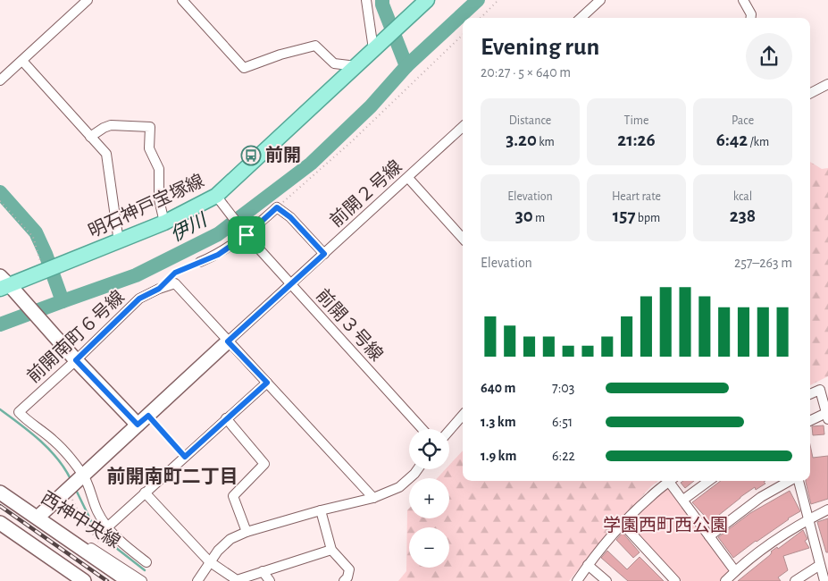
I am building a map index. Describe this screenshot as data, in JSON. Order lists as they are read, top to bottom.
{
  "streets": {
    "main road": ["明石神戸宝塚線"],
    "street": [
      "前開２号線",
      "前開３号線",
      "前開南町６号線",
      "西神中央線"
    ]
  },
  "crossings": [
    ["前開２号線", "前開３号線"],
    ["前開２号線", "前開南町６号線"],
    ["明石神戸宝塚線", "前開３号線"]
  ],
  "districts": ["前開南町二丁目"],
  "water": ["伊川"],
  "parks": ["学園西町西公園"],
  "places": {
    "bus stop": ["前開"]
  },
  "page": {
    "heading": ["Evening run", "20:27 · 5 × 640 m"],
    "stats": [
      ["Distance", "3.20 km"],
      ["Time", "21:26"],
      ["Pace", "6:42 /km"],
      ["Elevation", "30 m"],
      ["Heart rate", "157 bpm"],
      ["kcal", "238"]
    ],
    "chart": ["Elevation", "257–263 m"],
    "list": [
      {
        "name": "640 m",
        "note": "7:03"
      },
      {
        "name": "1.3 km",
        "note": "6:51"
      },
      {
        "name": "1.9 km",
        "note": "6:22"
      }
    ],
    "map_buttons": ["+", "−"]
  }
}
